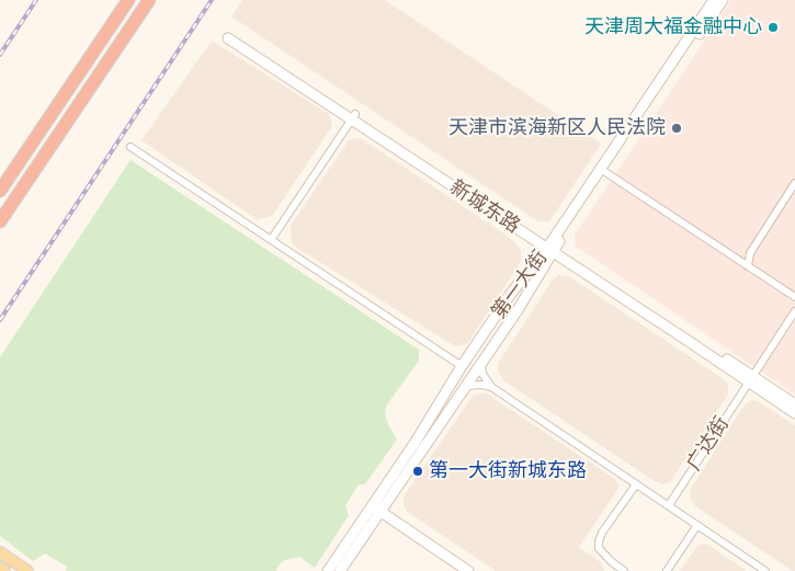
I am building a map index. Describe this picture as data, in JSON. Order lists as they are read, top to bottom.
{
  "streets": {
    "main road": ["新城东路", "第一大街"],
    "street": ["广达街"]
  },
  "crossings": [
    ["新城东路", "第一大街"],
    ["新城东路", "广达街"]
  ],
  "places": ["天津周大福金融中心", "天津市滨海新区人民法院", "第一大街新城东路"]
}
